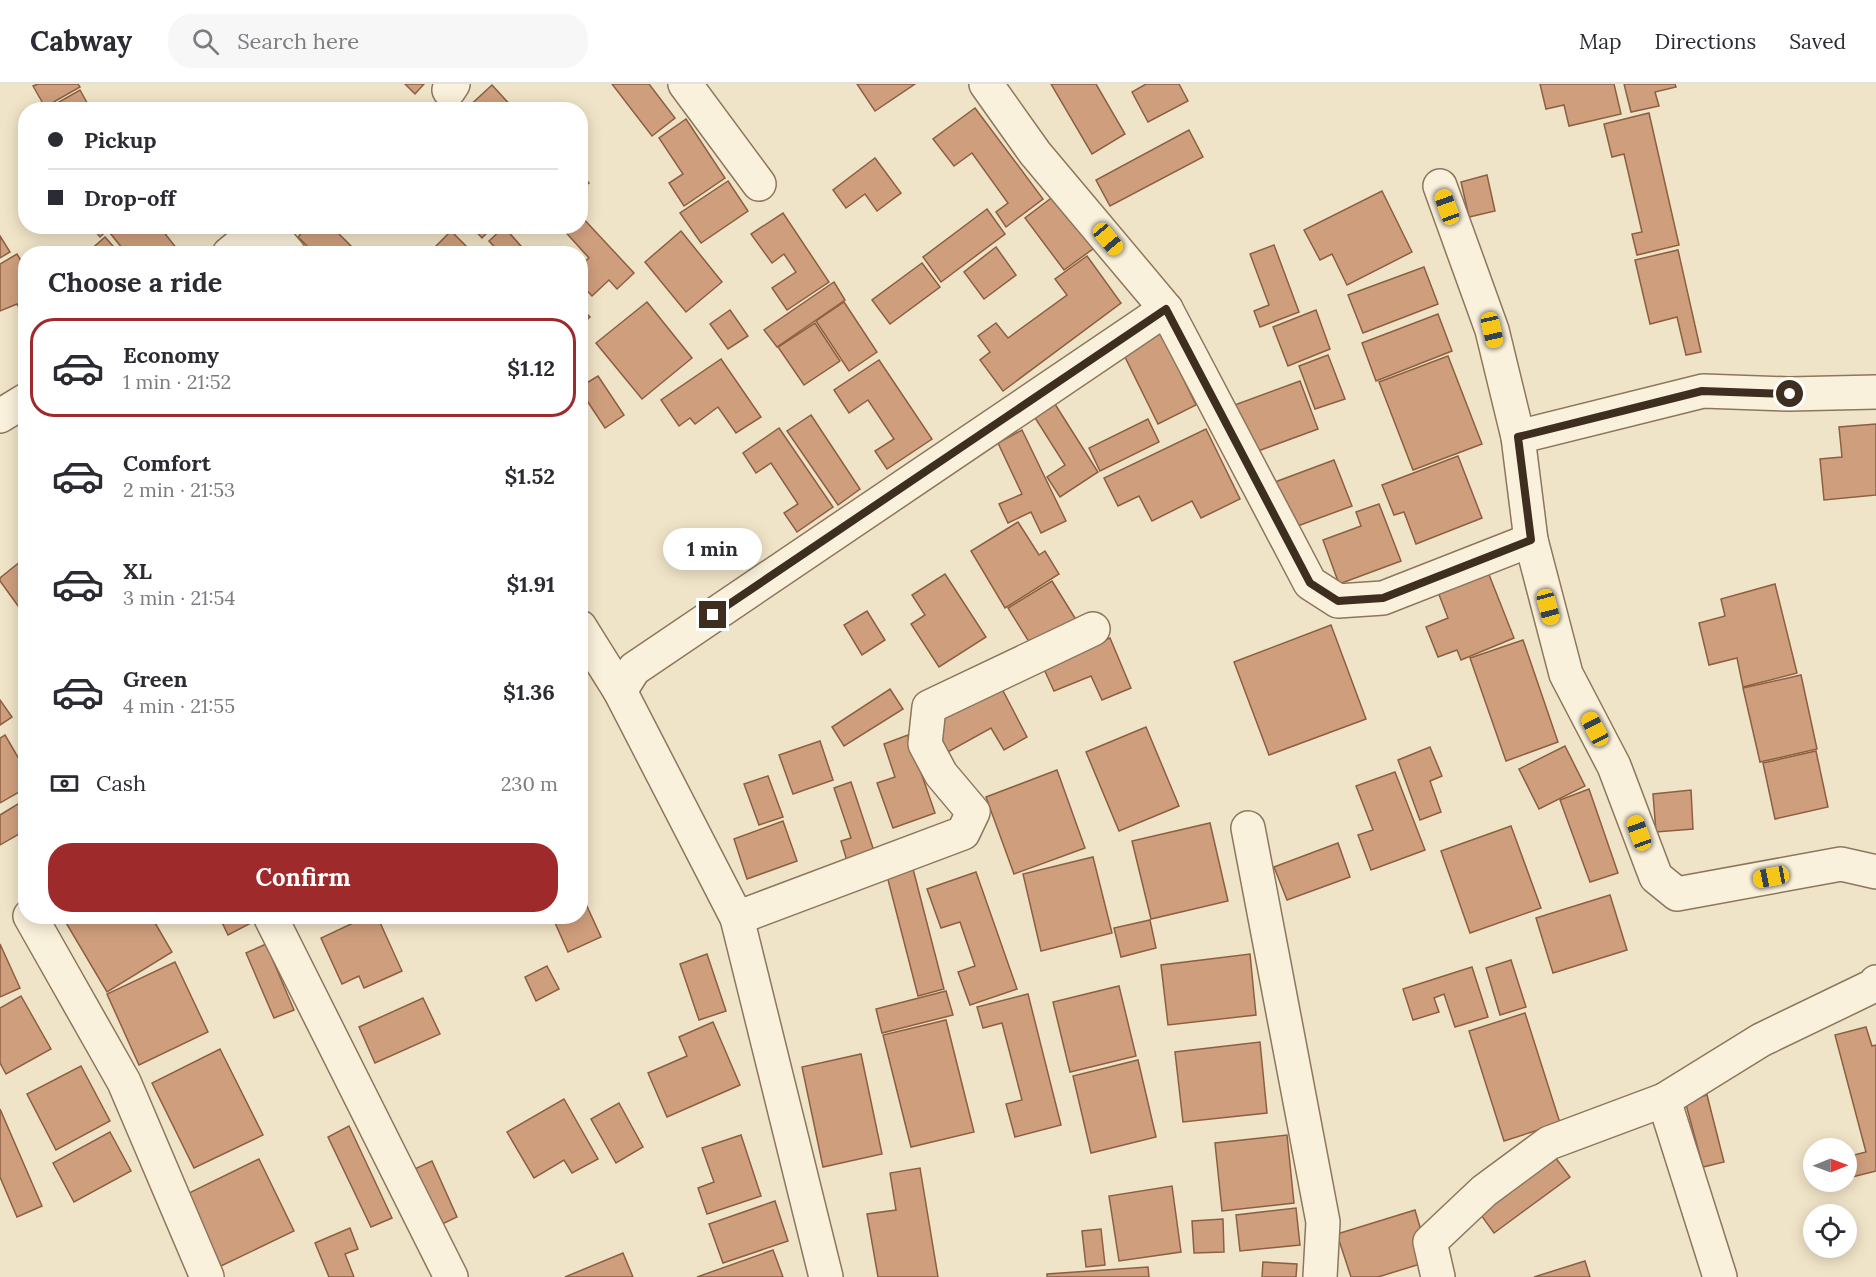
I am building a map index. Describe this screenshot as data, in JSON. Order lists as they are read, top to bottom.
{
  "north": "right",
  "page": {
    "header": "Cabway",
    "search": "Search here",
    "nav": ["Map", "Directions", "Saved"],
    "banner": ["Pickup", "Drop-off"],
    "heading": "Choose a ride",
    "list": [
      {
        "name": "Economy",
        "note": "1 min · 21:52",
        "value": "$1.12"
      },
      {
        "name": "Comfort",
        "note": "2 min · 21:53",
        "value": "$1.52"
      },
      {
        "name": "XL",
        "note": "3 min · 21:54",
        "value": "$1.91"
      },
      {
        "name": "Green",
        "note": "4 min · 21:55",
        "value": "$1.36"
      }
    ],
    "bubble": "1 min",
    "pay": ["Cash", "230 m"],
    "buttons": "Confirm"
  }
}
